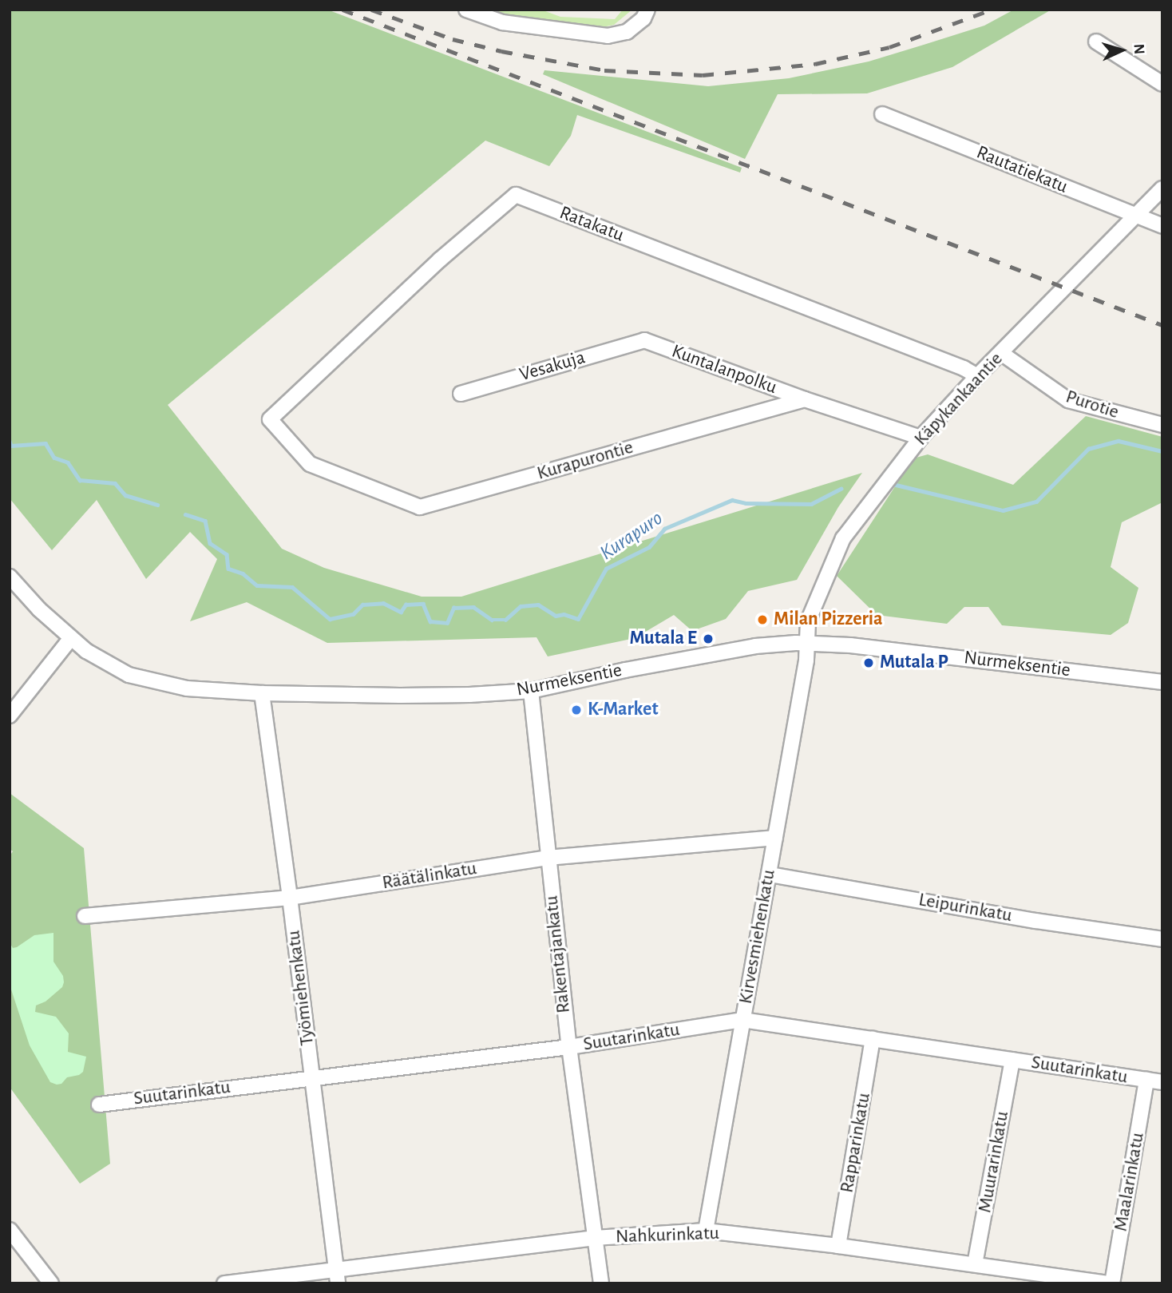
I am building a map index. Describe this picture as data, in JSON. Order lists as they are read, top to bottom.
{
  "streets": {
    "street": [
      "Rautatiekatu",
      "Ratakatu",
      "Vesakuja",
      "Kuntalanpolku",
      "Käpykankaantie",
      "Purotie",
      "Kurapurontie",
      "Nurmeksentie",
      "Räätälinkatu",
      "Leipurinkatu",
      "Kirvesmiehenkatu",
      "Rakentajankatu",
      "Työmiehenkatu",
      "Suutarinkatu",
      "Rapparinkatu",
      "Muurarinkatu",
      "Maalarinkatu",
      "Nahkurinkatu"
    ]
  },
  "crossings": [
    ["Rautatiekatu", "Käpykankaantie"],
    ["Ratakatu", "Käpykankaantie"],
    ["Ratakatu", "Kurapurontie"],
    ["Vesakuja", "Kuntalanpolku"],
    ["Kuntalanpolku", "Kurapurontie"],
    ["Käpykankaantie", "Purotie"],
    ["Käpykankaantie", "Nurmeksentie"],
    ["Käpykankaantie", "Kirvesmiehenkatu"],
    ["Nurmeksentie", "Kirvesmiehenkatu"],
    ["Nurmeksentie", "Rakentajankatu"],
    ["Nurmeksentie", "Työmiehenkatu"],
    ["Räätälinkatu", "Kirvesmiehenkatu"],
    ["Räätälinkatu", "Rakentajankatu"],
    ["Räätälinkatu", "Työmiehenkatu"],
    ["Leipurinkatu", "Kirvesmiehenkatu"],
    ["Kirvesmiehenkatu", "Suutarinkatu"],
    ["Kirvesmiehenkatu", "Nahkurinkatu"],
    ["Rakentajankatu", "Suutarinkatu"],
    ["Rakentajankatu", "Nahkurinkatu"],
    ["Työmiehenkatu", "Suutarinkatu"],
    ["Työmiehenkatu", "Nahkurinkatu"],
    ["Suutarinkatu", "Rapparinkatu"],
    ["Suutarinkatu", "Muurarinkatu"],
    ["Suutarinkatu", "Maalarinkatu"],
    ["Rapparinkatu", "Nahkurinkatu"],
    ["Muurarinkatu", "Nahkurinkatu"],
    ["Maalarinkatu", "Nahkurinkatu"]
  ],
  "water": ["Kurapuro"],
  "places": [
    "Milan Pizzeria",
    "Mutala E",
    "Mutala P",
    "K-Market"
  ],
  "north": "right"
}
